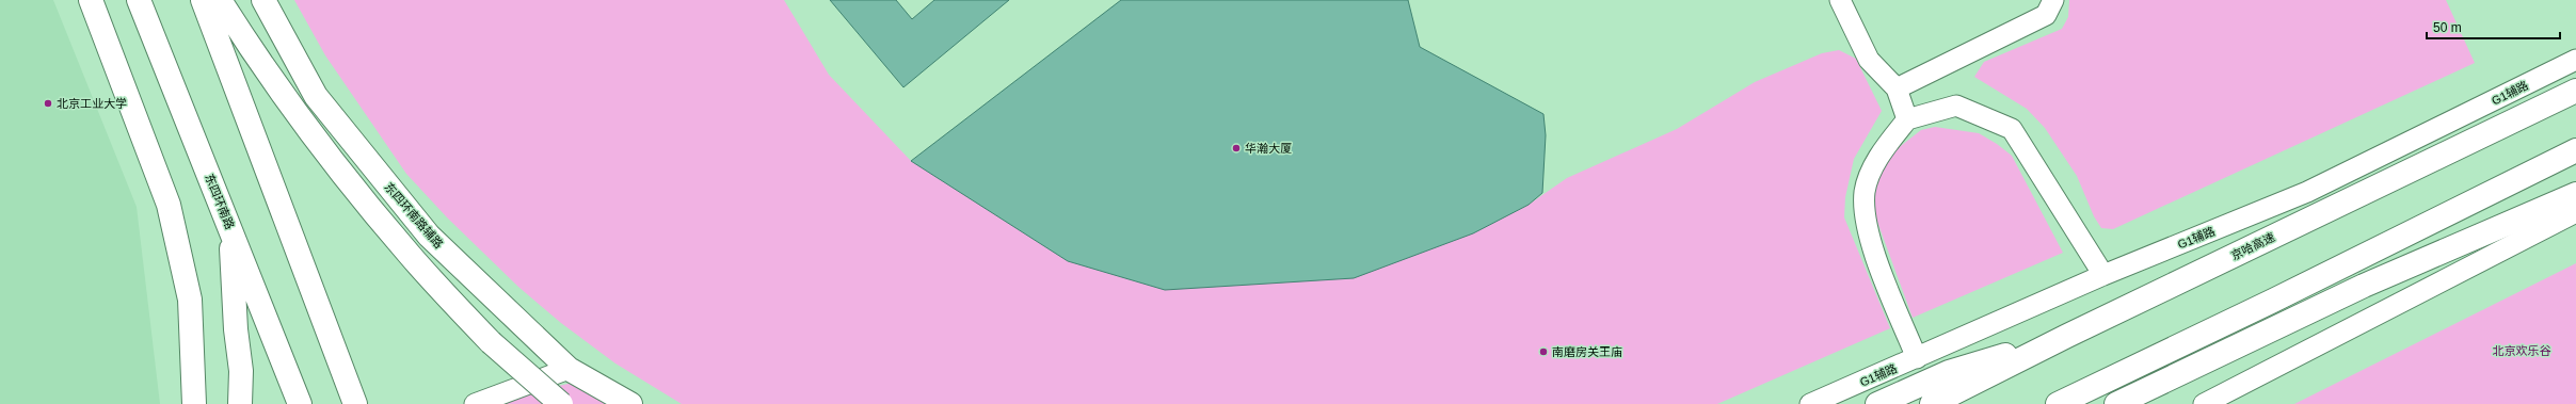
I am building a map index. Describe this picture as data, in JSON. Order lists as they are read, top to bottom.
{
  "streets": {
    "main road": ["东四环南路", "东四环南路辅路", "京哈高速"],
    "street": ["G1辅路"]
  },
  "parks": ["北京欢乐谷"],
  "places": ["北京工业大学", "华瀚大厦", "南磨房关王庙"],
  "scale_bar": "50 m"
}
